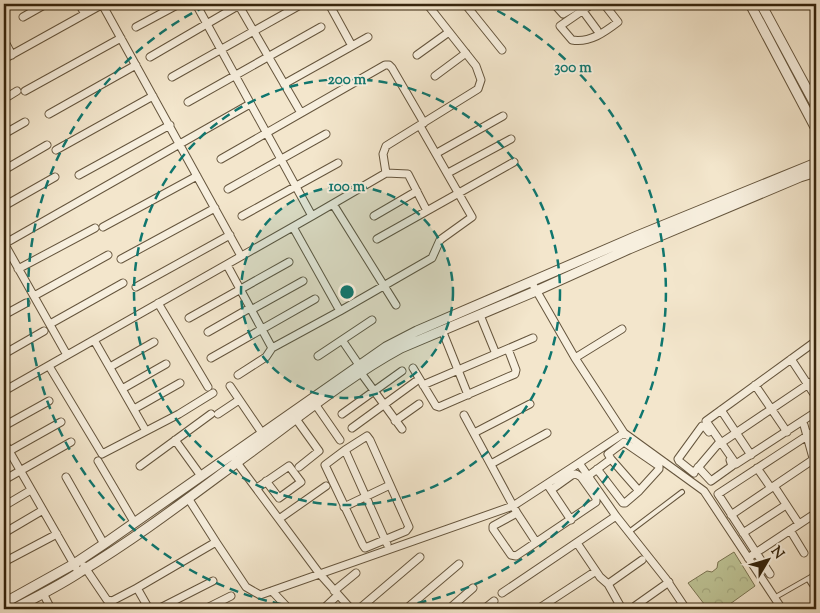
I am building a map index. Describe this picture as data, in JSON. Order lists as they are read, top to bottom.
{
  "north": "top right",
  "rings": ["300 m", "200 m", "100 m"]
}
